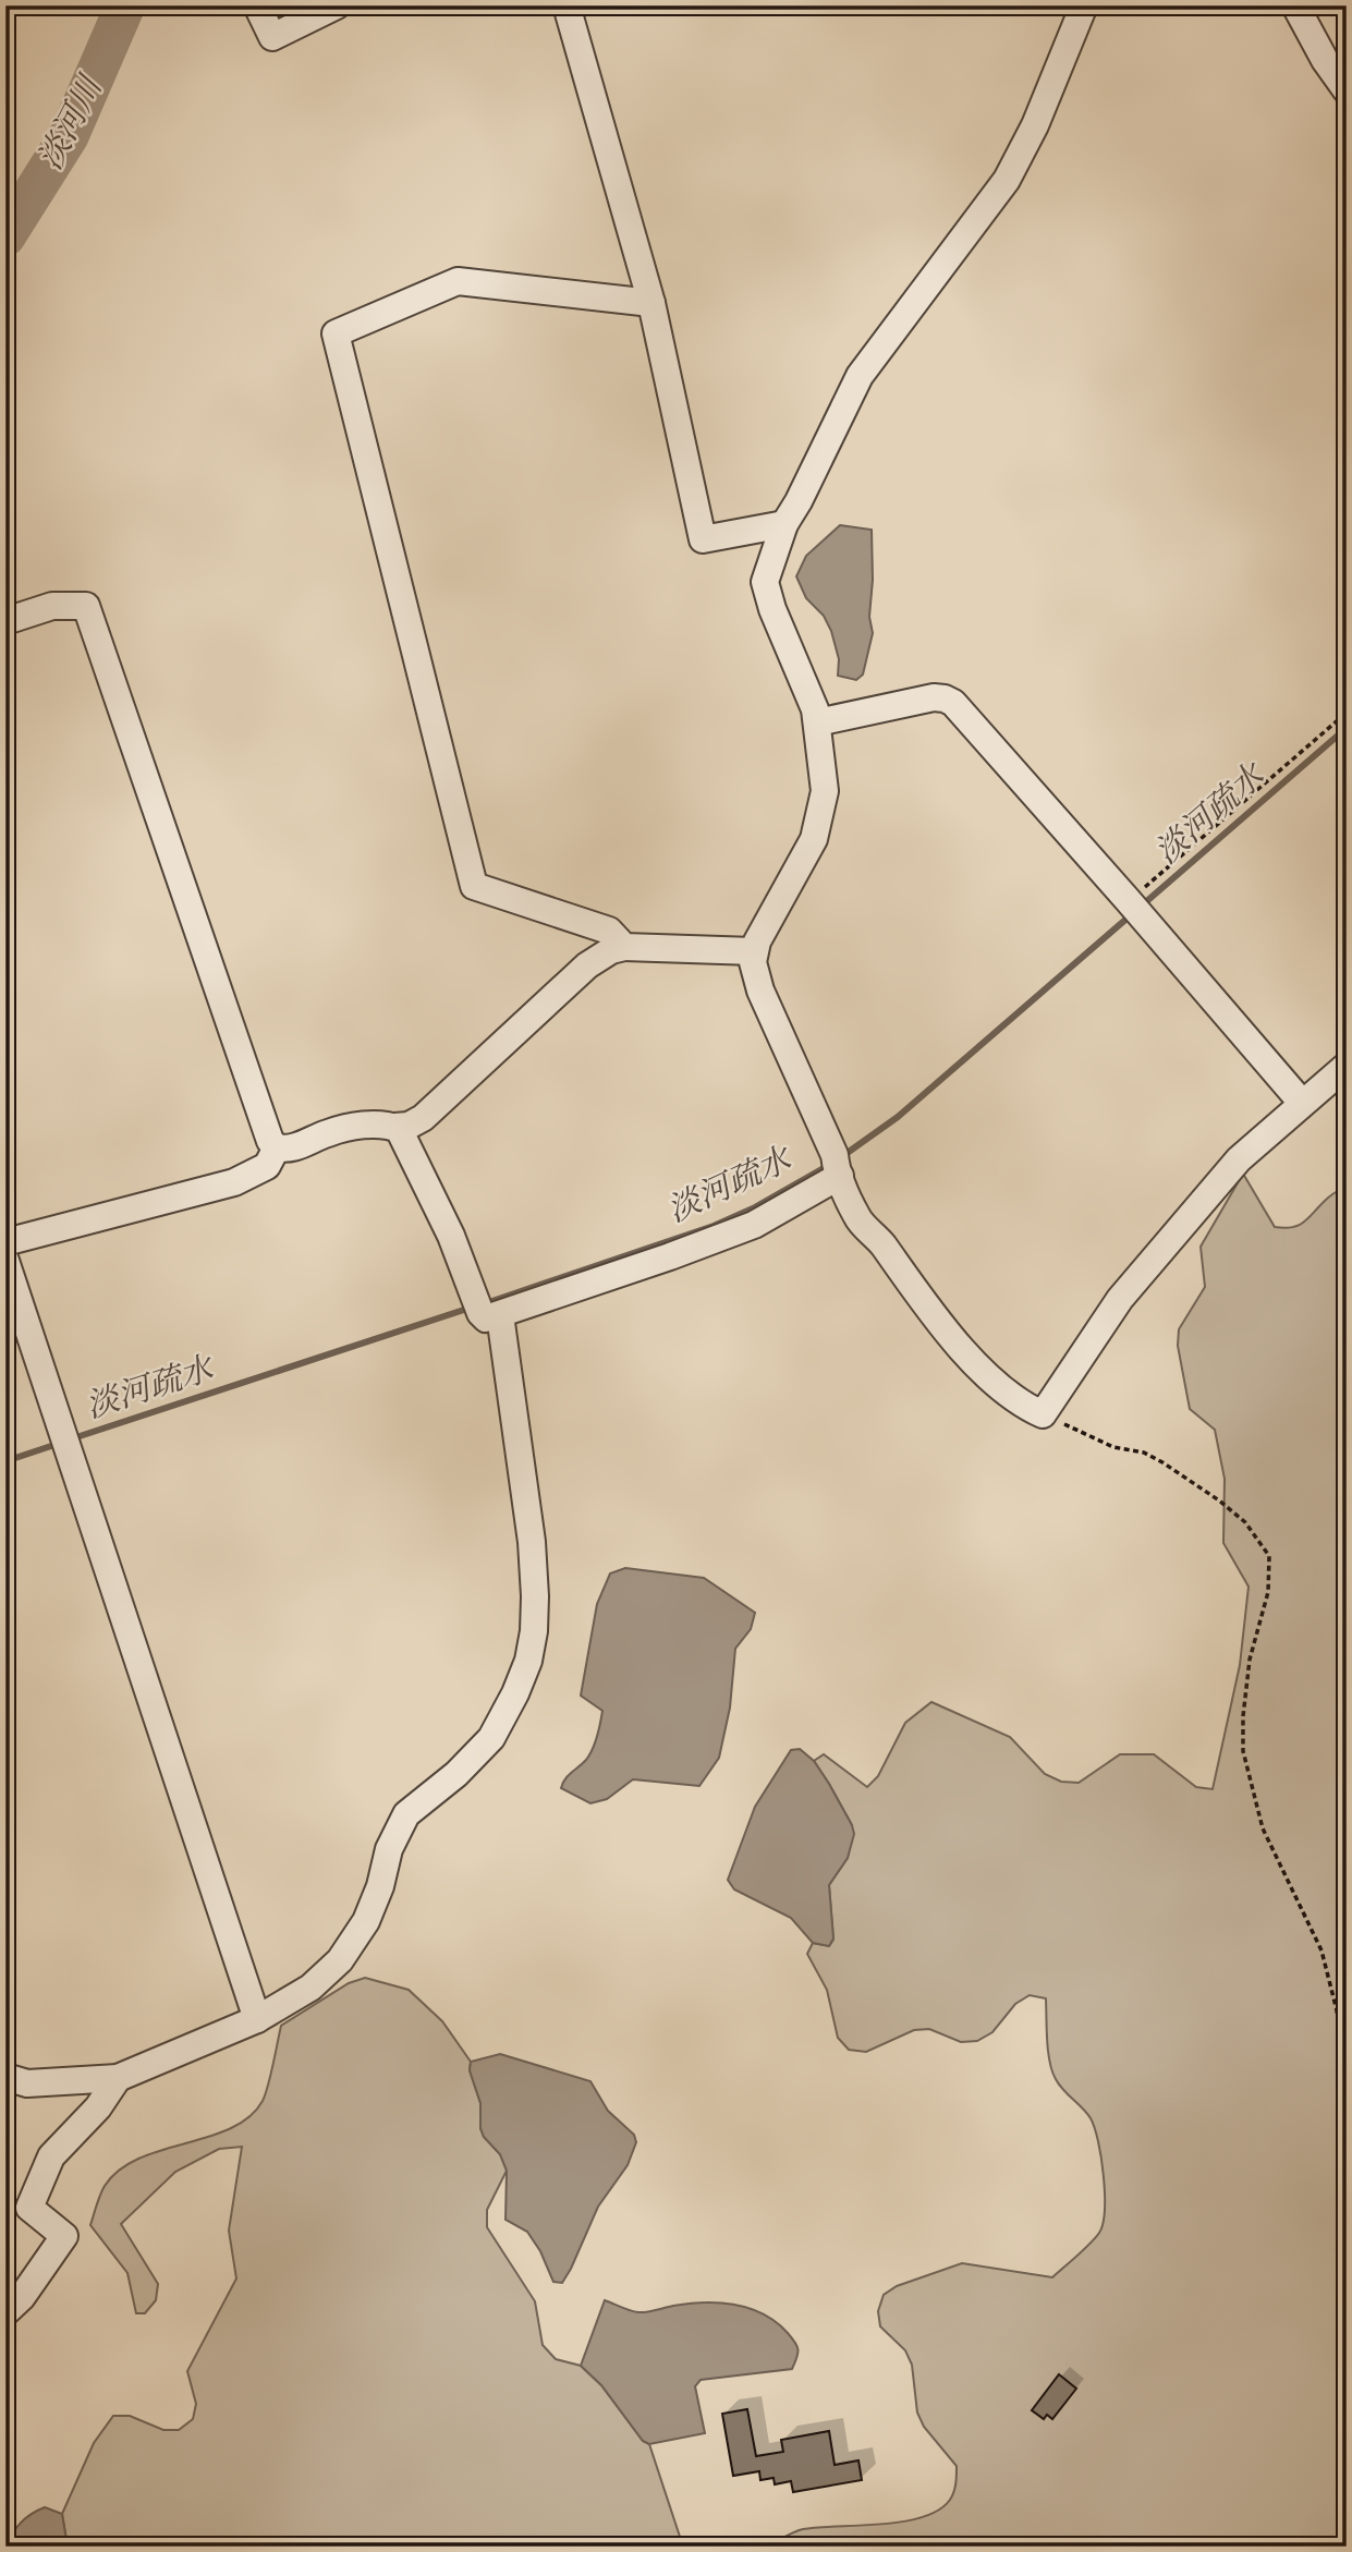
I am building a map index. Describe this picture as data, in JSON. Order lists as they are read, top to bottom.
{
  "water": ["淡河川", "淡河疏水"]
}
